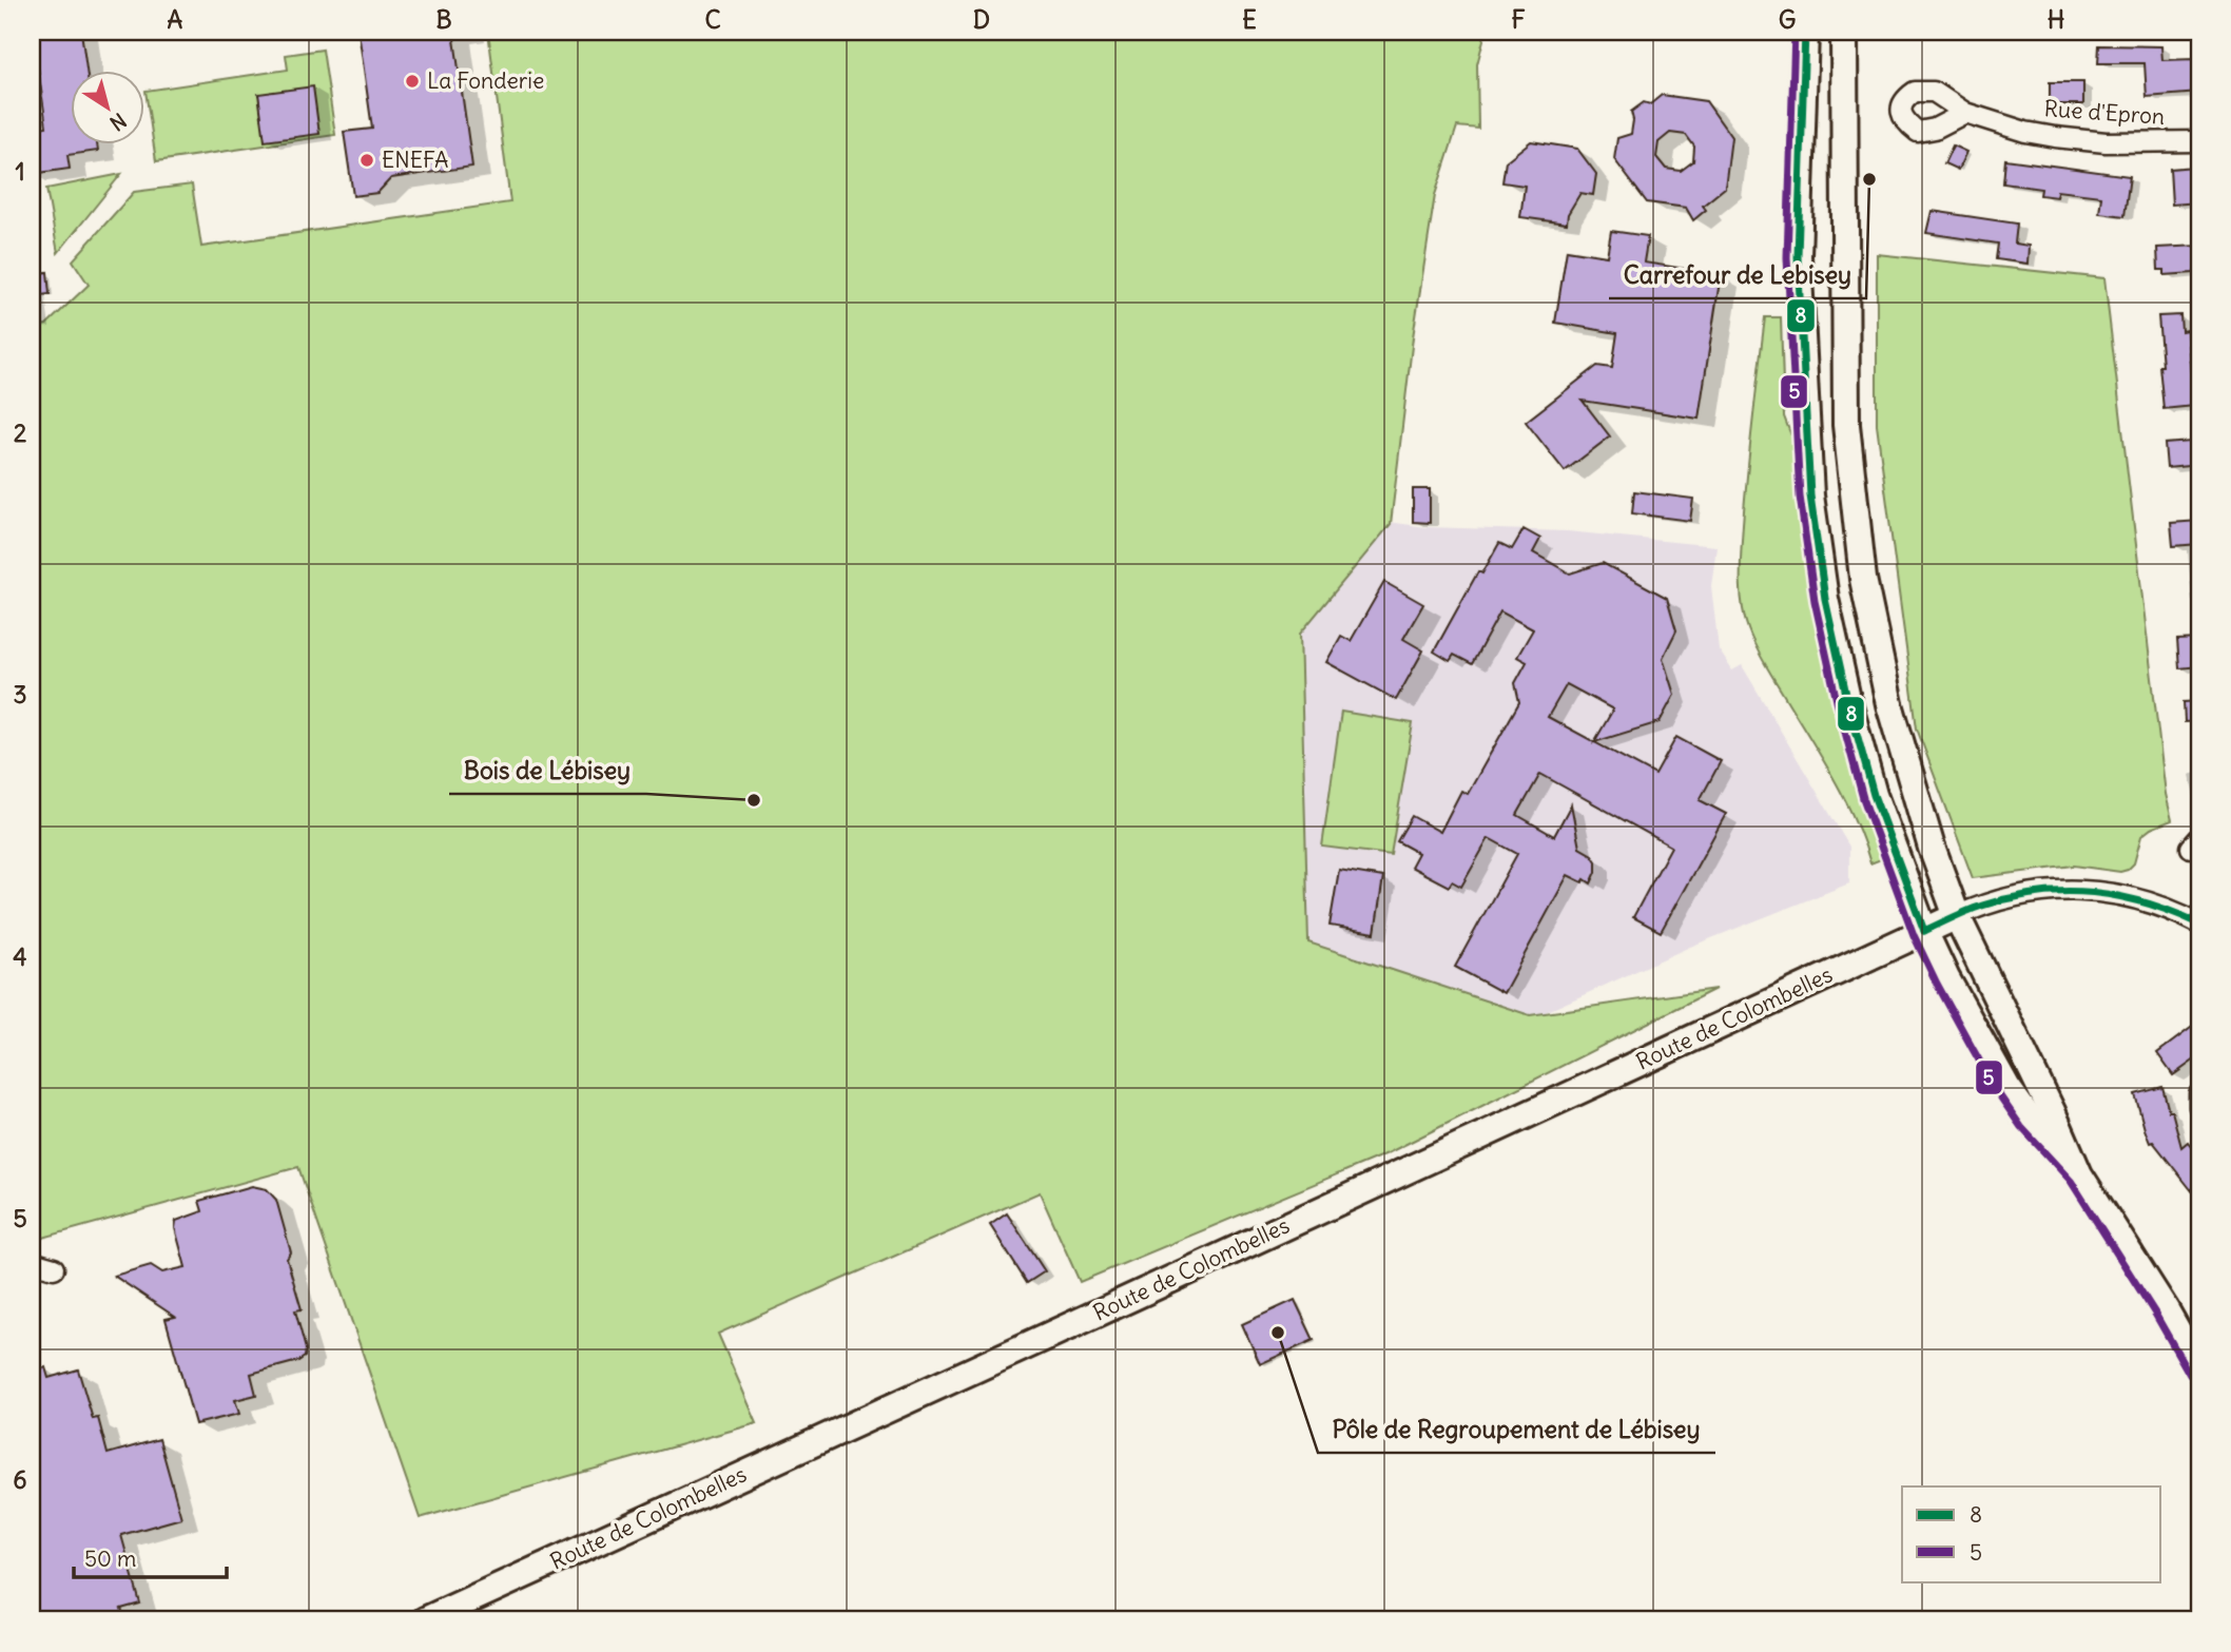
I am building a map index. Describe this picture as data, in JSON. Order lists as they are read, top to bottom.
{
  "streets": {
    "main road": ["Route de Colombelles"],
    "street": ["Rue d'Epron"]
  },
  "places": [
    "La Fonderie",
    "ENEFA",
    "Carrefour de Lebisey",
    "Bois de Lébisey",
    "Pôle de Regroupement de Lébisey"
  ],
  "lines": ["transit line 8", "transit line 5"],
  "legend": ["8", "5"],
  "scale_bar": "50 m",
  "north": "bottom right",
  "grid": {
    "columns": [
      "A",
      "B",
      "C",
      "D",
      "E",
      "F",
      "G",
      "H"
    ],
    "rows": [
      "1",
      "2",
      "3",
      "4",
      "5",
      "6"
    ]
  }
}
